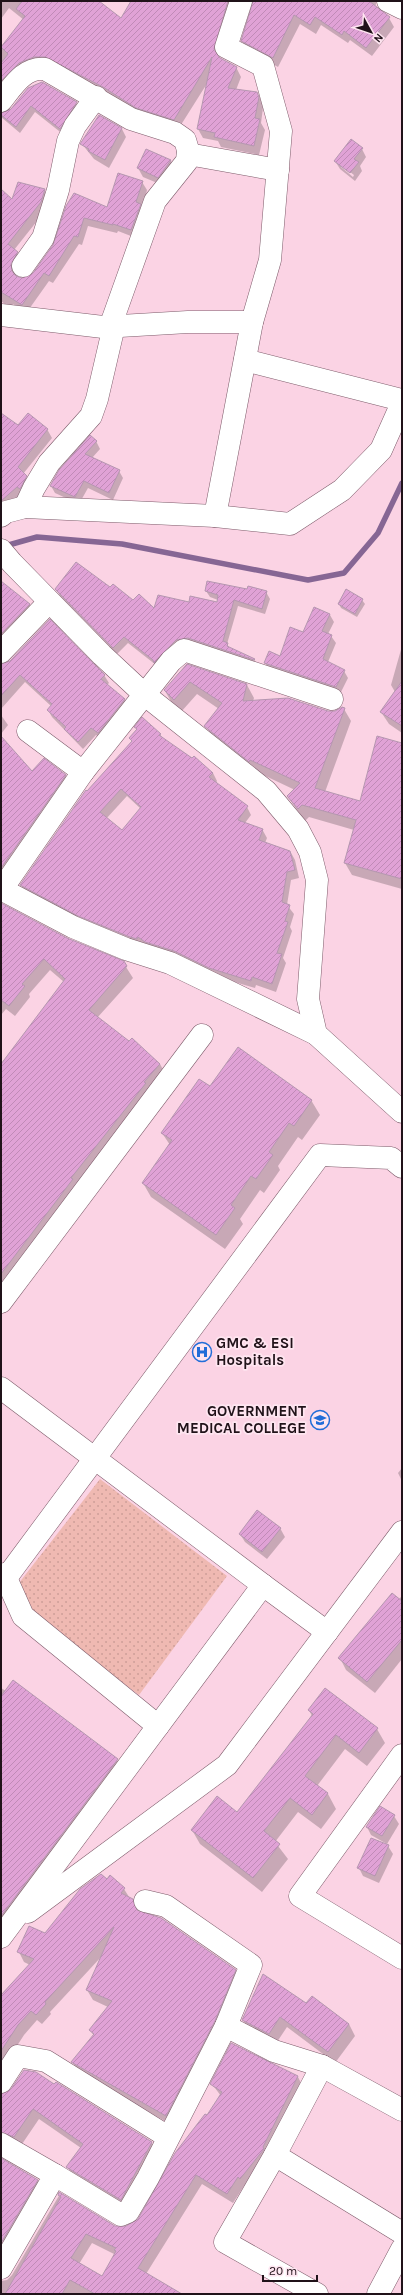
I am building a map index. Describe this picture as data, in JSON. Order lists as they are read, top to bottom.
{
  "places": {
    "hospital": ["GMC & ESI Hospitals"],
    "school or university": ["GOVERNMENT MEDICAL COLLEGE"]
  },
  "scale_bar": "20 m",
  "north": "bottom right"
}
